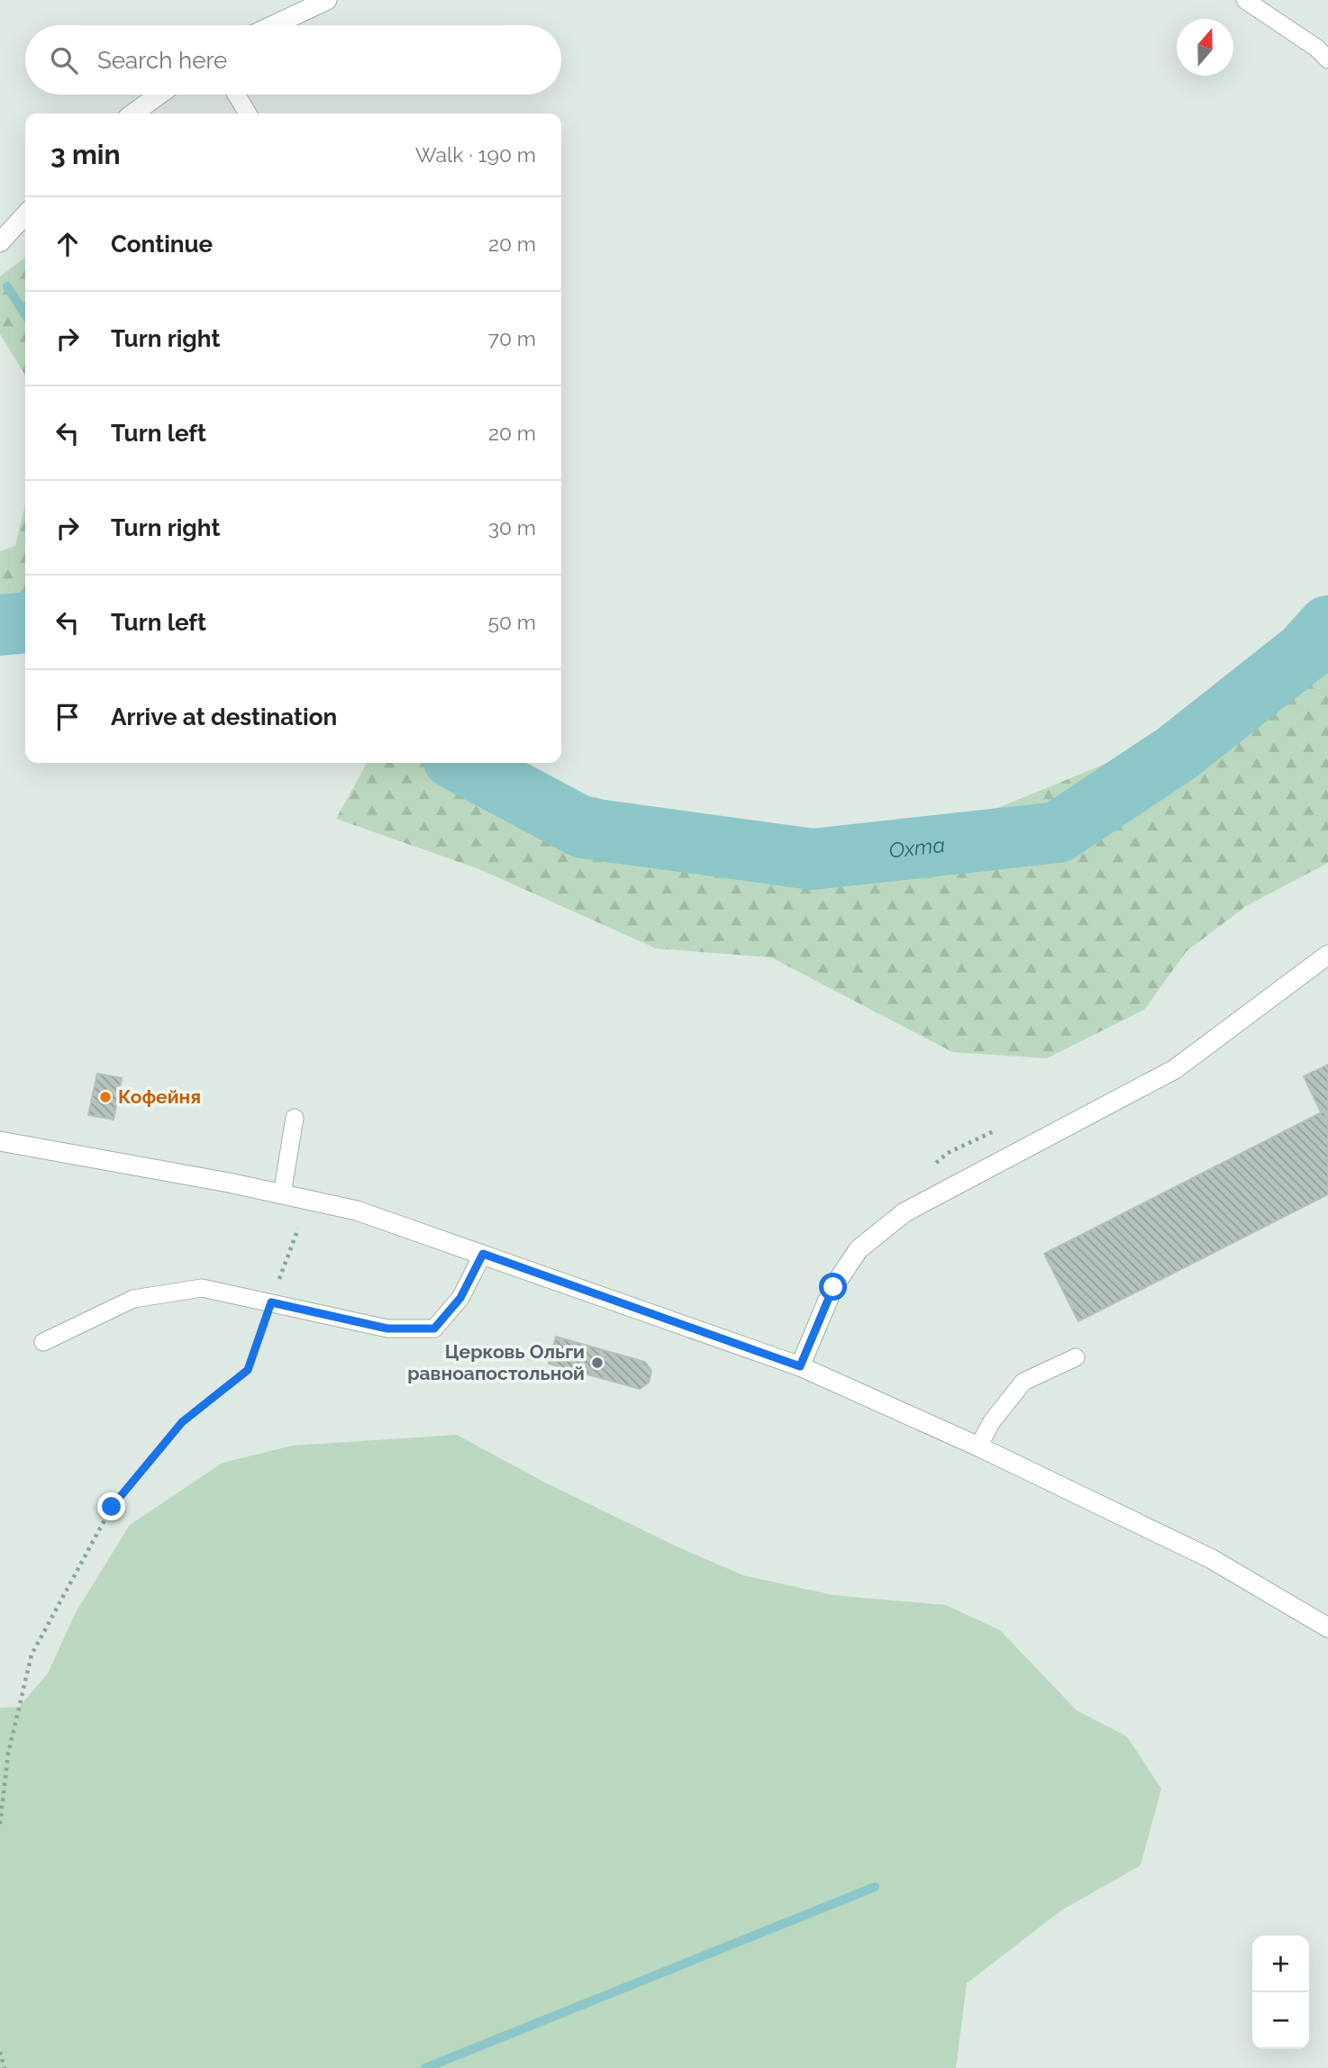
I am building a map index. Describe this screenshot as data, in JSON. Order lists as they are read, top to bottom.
{
  "water": ["Охта"],
  "places": ["Кофейня", "Церковь Ольги равноапостольной"],
  "north": "top",
  "page": {
    "search": "Search here",
    "heading": ["3 min", "Walk · 190 m"],
    "list": [
      ["Continue", "20 m"],
      ["Turn right", "70 m"],
      ["Turn left", "20 m"],
      ["Turn right", "30 m"],
      ["Turn left", "50 m"],
      "Arrive at destination"
    ],
    "map_buttons": ["+", "−"]
  }
}
